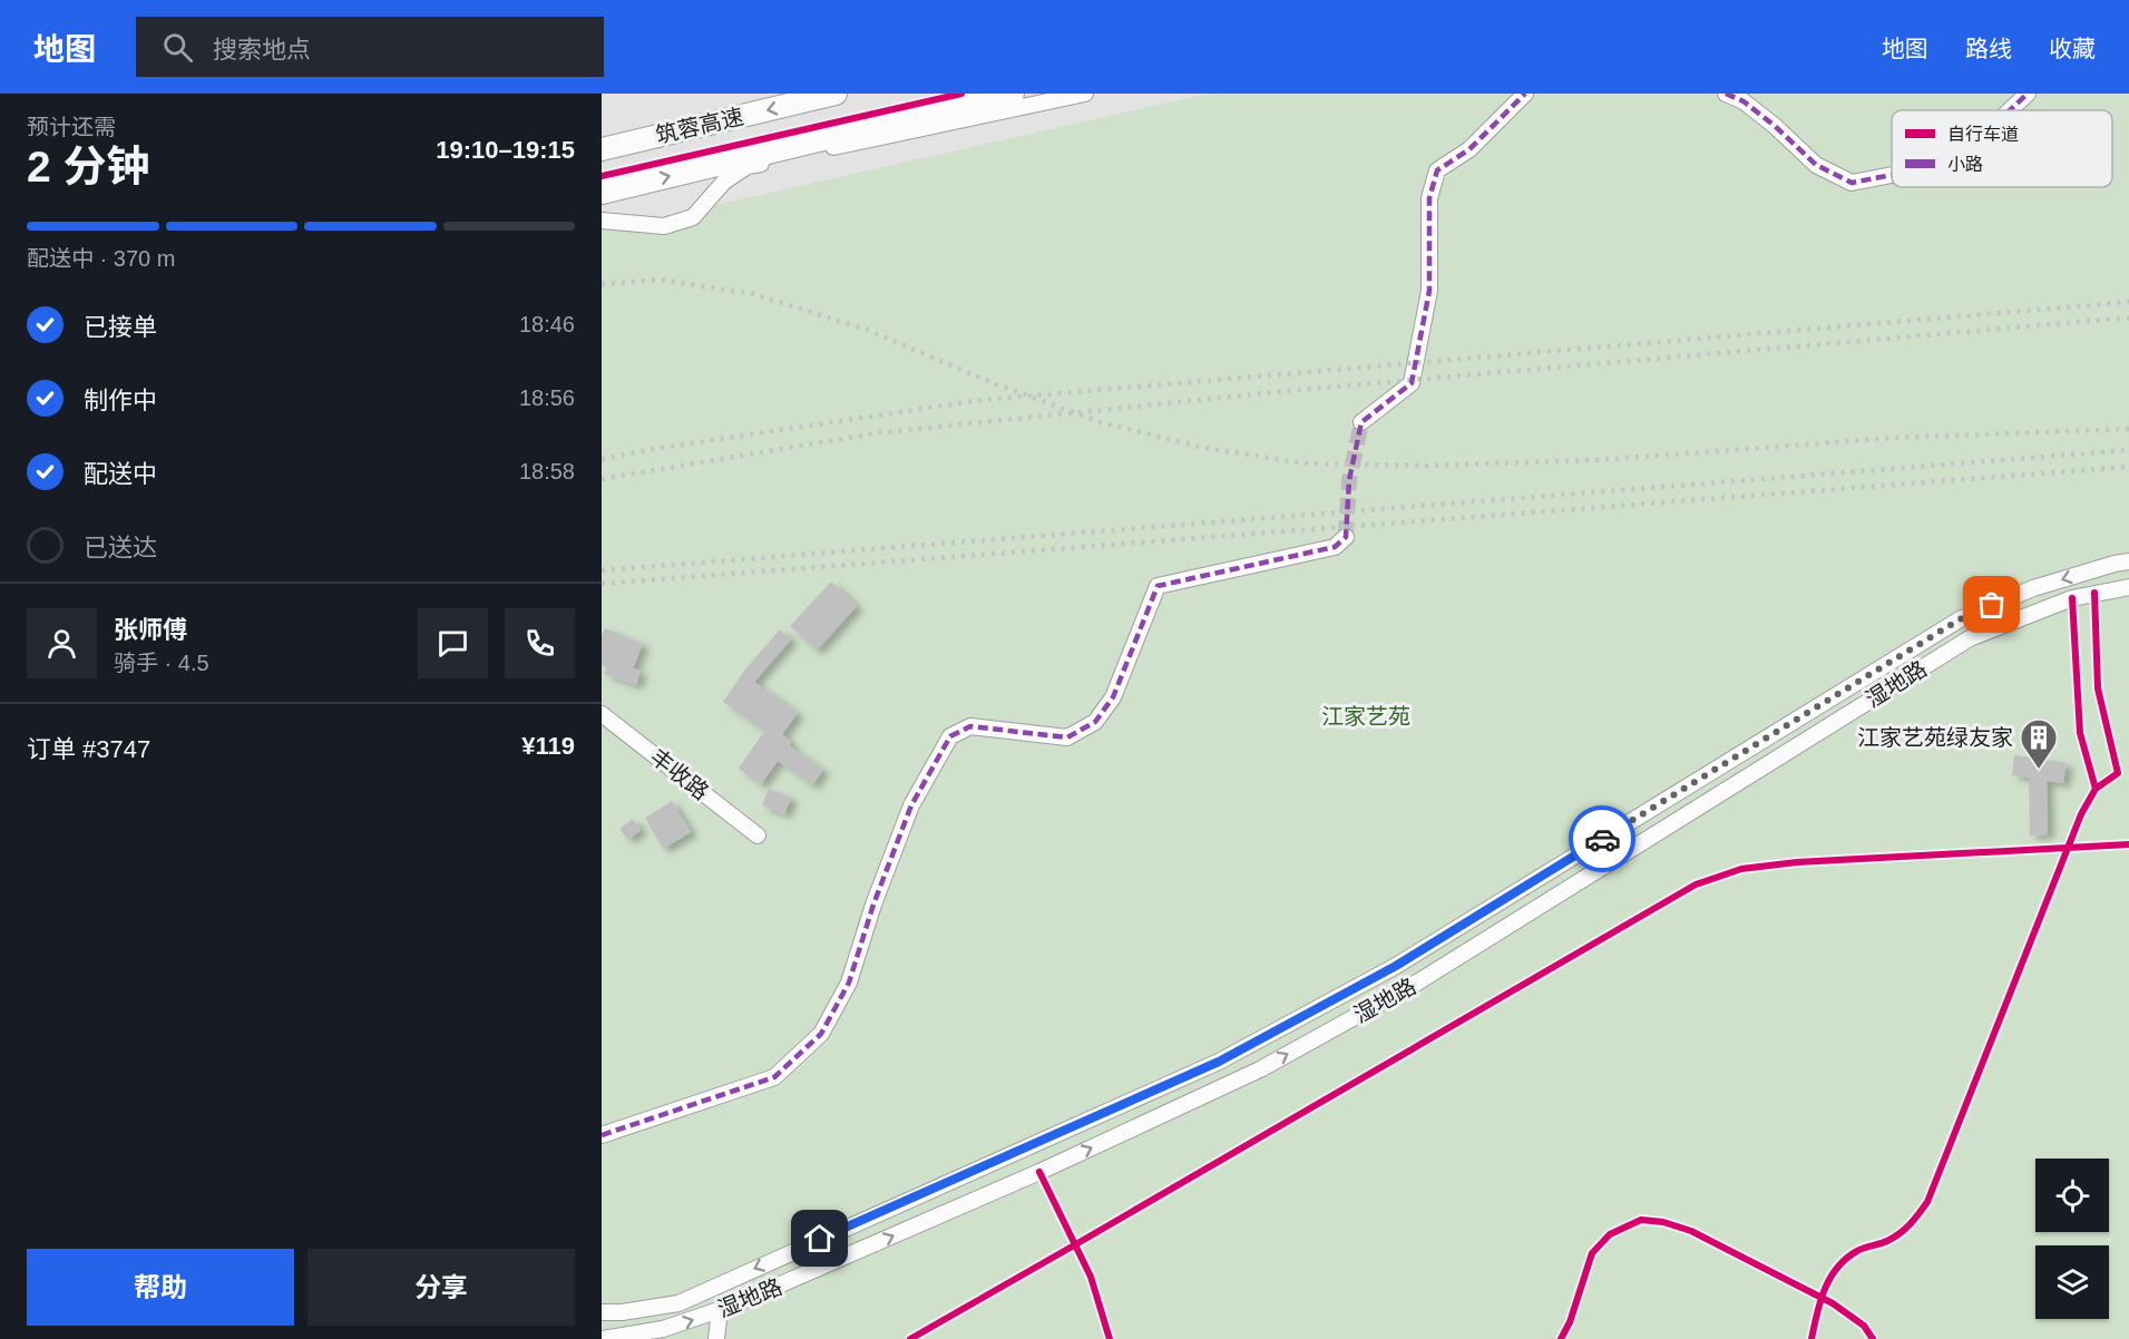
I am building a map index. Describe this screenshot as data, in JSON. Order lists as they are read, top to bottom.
{
  "streets": {
    "highway": ["筑蓉高速"],
    "street": ["湿地路", "丰收路"]
  },
  "parks": ["江家艺苑"],
  "places": {
    "building": ["江家艺苑绿友家"]
  },
  "legend": ["自行车道", "小路"],
  "page": {
    "header": "地图",
    "search": "搜索地点",
    "nav": ["地图", "路线", "收藏"],
    "heading": ["2 分钟", "预计还需", "19:10–19:15"],
    "panel": [
      "张师傅",
      "骑手 · 4.5",
      "订单 #3747",
      "¥119"
    ],
    "bar": "配送中 · 370 m",
    "list": [
      ["已接单", "18:46"],
      ["制作中", "18:56"],
      ["配送中", "18:58"],
      "已送达"
    ],
    "buttons": ["帮助", "分享"]
  }
}
